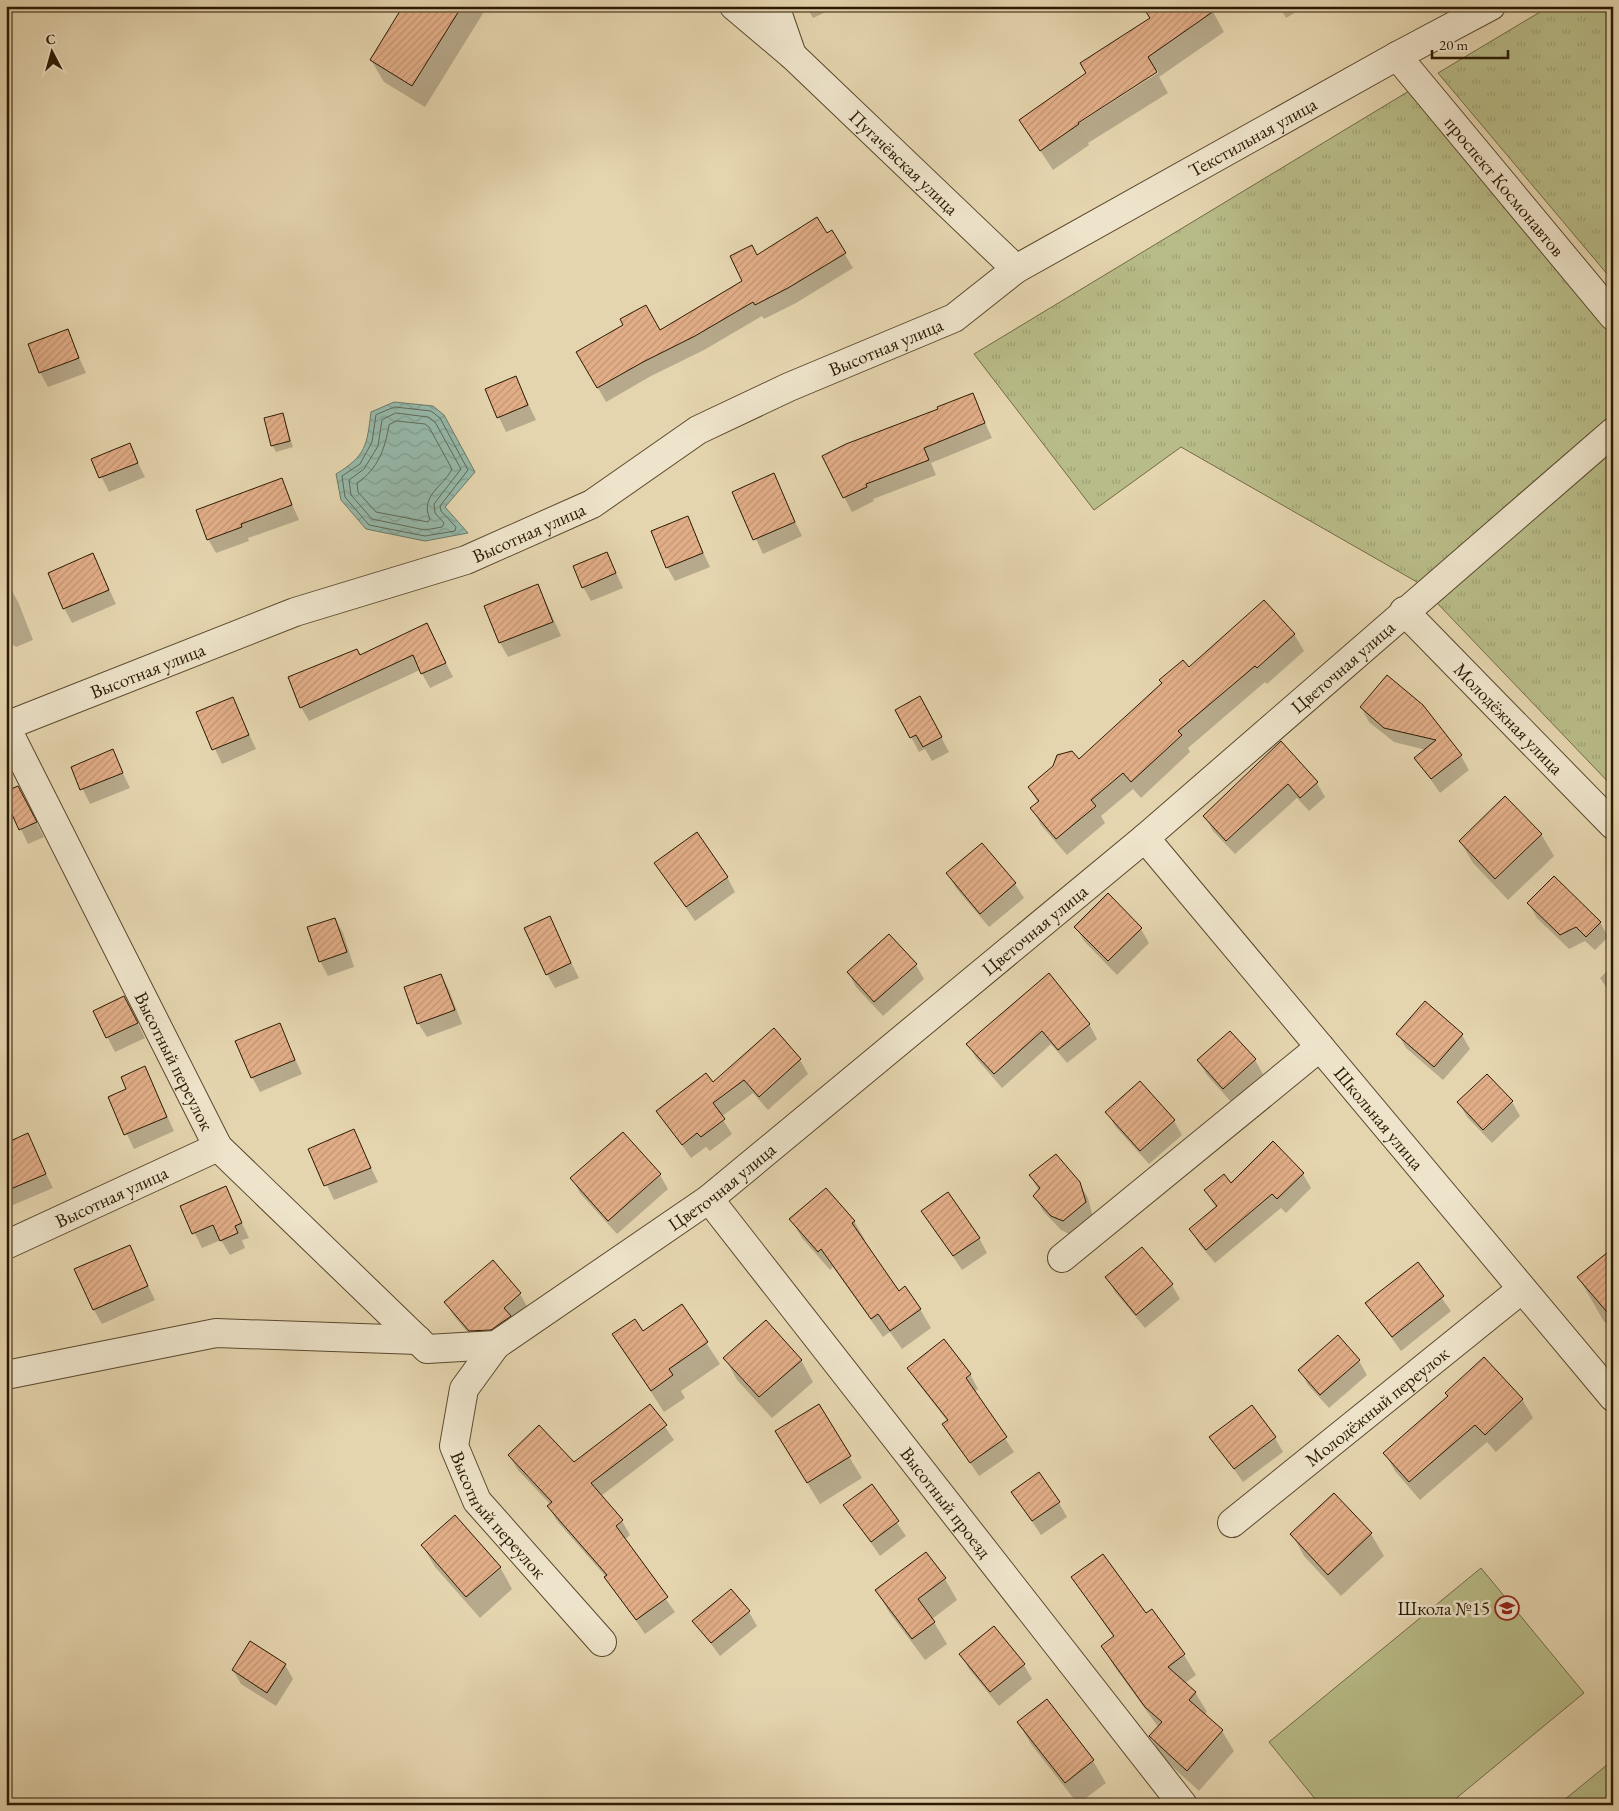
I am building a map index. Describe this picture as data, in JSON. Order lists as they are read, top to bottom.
{
  "streets": {
    "street": [
      "Текстильная улица",
      "Пугачёвская улица",
      "проспект Космонавтов",
      "Высотная улица",
      "Цветочная улица",
      "Молодёжная улица",
      "Высотный переулок",
      "Школьная улица",
      "Молодёжный переулок",
      "Высотный проезд"
    ]
  },
  "crossings": [
    ["Текстильная улица", "Пугачёвская улица"],
    ["Текстильная улица", "проспект Космонавтов"],
    ["Текстильная улица", "Высотная улица"],
    ["Пугачёвская улица", "Высотная улица"],
    ["Высотная улица", "Высотный переулок"],
    ["Цветочная улица", "Молодёжная улица"],
    ["Цветочная улица", "Высотный переулок"],
    ["Цветочная улица", "Школьная улица"],
    ["Цветочная улица", "Высотный проезд"],
    ["Школьная улица", "Молодёжный переулок"]
  ],
  "places": {
    "school or university": ["Школа №15"]
  },
  "scale_bar": "20 m",
  "north": "top"
}
